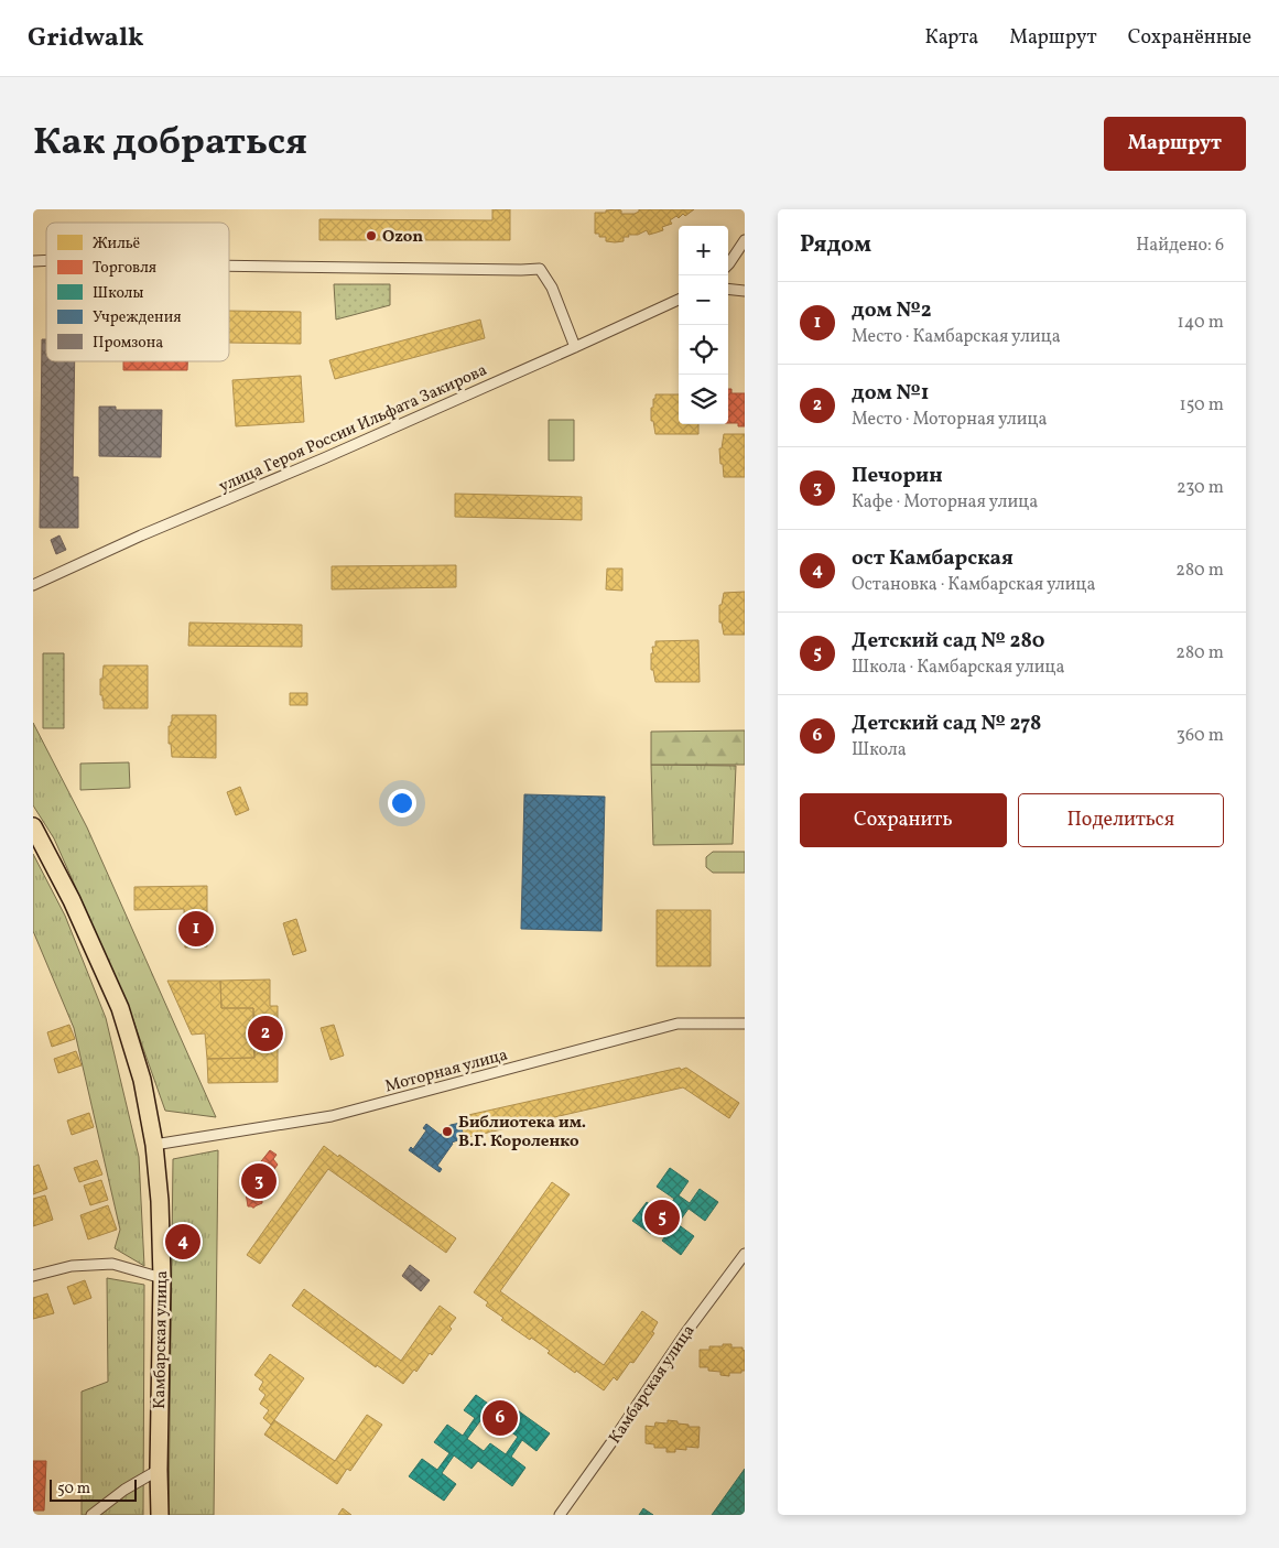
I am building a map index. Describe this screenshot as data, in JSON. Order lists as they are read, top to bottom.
{
  "streets": {
    "main road": ["Камбарская улица"],
    "street": ["улица Героя России Ильфата Закирова", "Моторная улица"]
  },
  "crossings": [
    ["Моторная улица", "Камбарская улица"]
  ],
  "places": ["Ozon", "Библиотека им. В.Г. Короленко"],
  "legend": [
    "Жильё",
    "Торговля",
    "Школы",
    "Учреждения",
    "Промзона"
  ],
  "scale_bar": "50 m",
  "page": {
    "header": "Gridwalk",
    "nav": ["Карта", "Маршрут", "Сохранённые"],
    "title": "Как добраться",
    "buttons": [
      "Маршрут",
      ["Сохранить", "Поделиться"]
    ],
    "heading": ["Рядом", "Найдено: 6"],
    "map_buttons": ["+", "−"],
    "list": [
      {
        "mark": "1",
        "name": "дом №2",
        "note": "Место · Камбарская улица",
        "value": "140 m"
      },
      {
        "mark": "2",
        "name": "дом №1",
        "note": "Место · Моторная улица",
        "value": "150 m"
      },
      {
        "mark": "3",
        "name": "Печорин",
        "note": "Кафе · Моторная улица",
        "value": "230 m"
      },
      {
        "mark": "4",
        "name": "ост Камбарская",
        "note": "Остановка · Камбарская улица",
        "value": "280 m"
      },
      {
        "mark": "5",
        "name": "Детский сад № 280",
        "note": "Школа · Камбарская улица",
        "value": "280 m"
      },
      {
        "mark": "6",
        "name": "Детский сад № 278",
        "note": "Школа",
        "value": "360 m"
      }
    ],
    "pins": [
      "1",
      "2",
      "3",
      "5",
      "4",
      "6"
    ],
    "scale": "50 m"
  }
}
